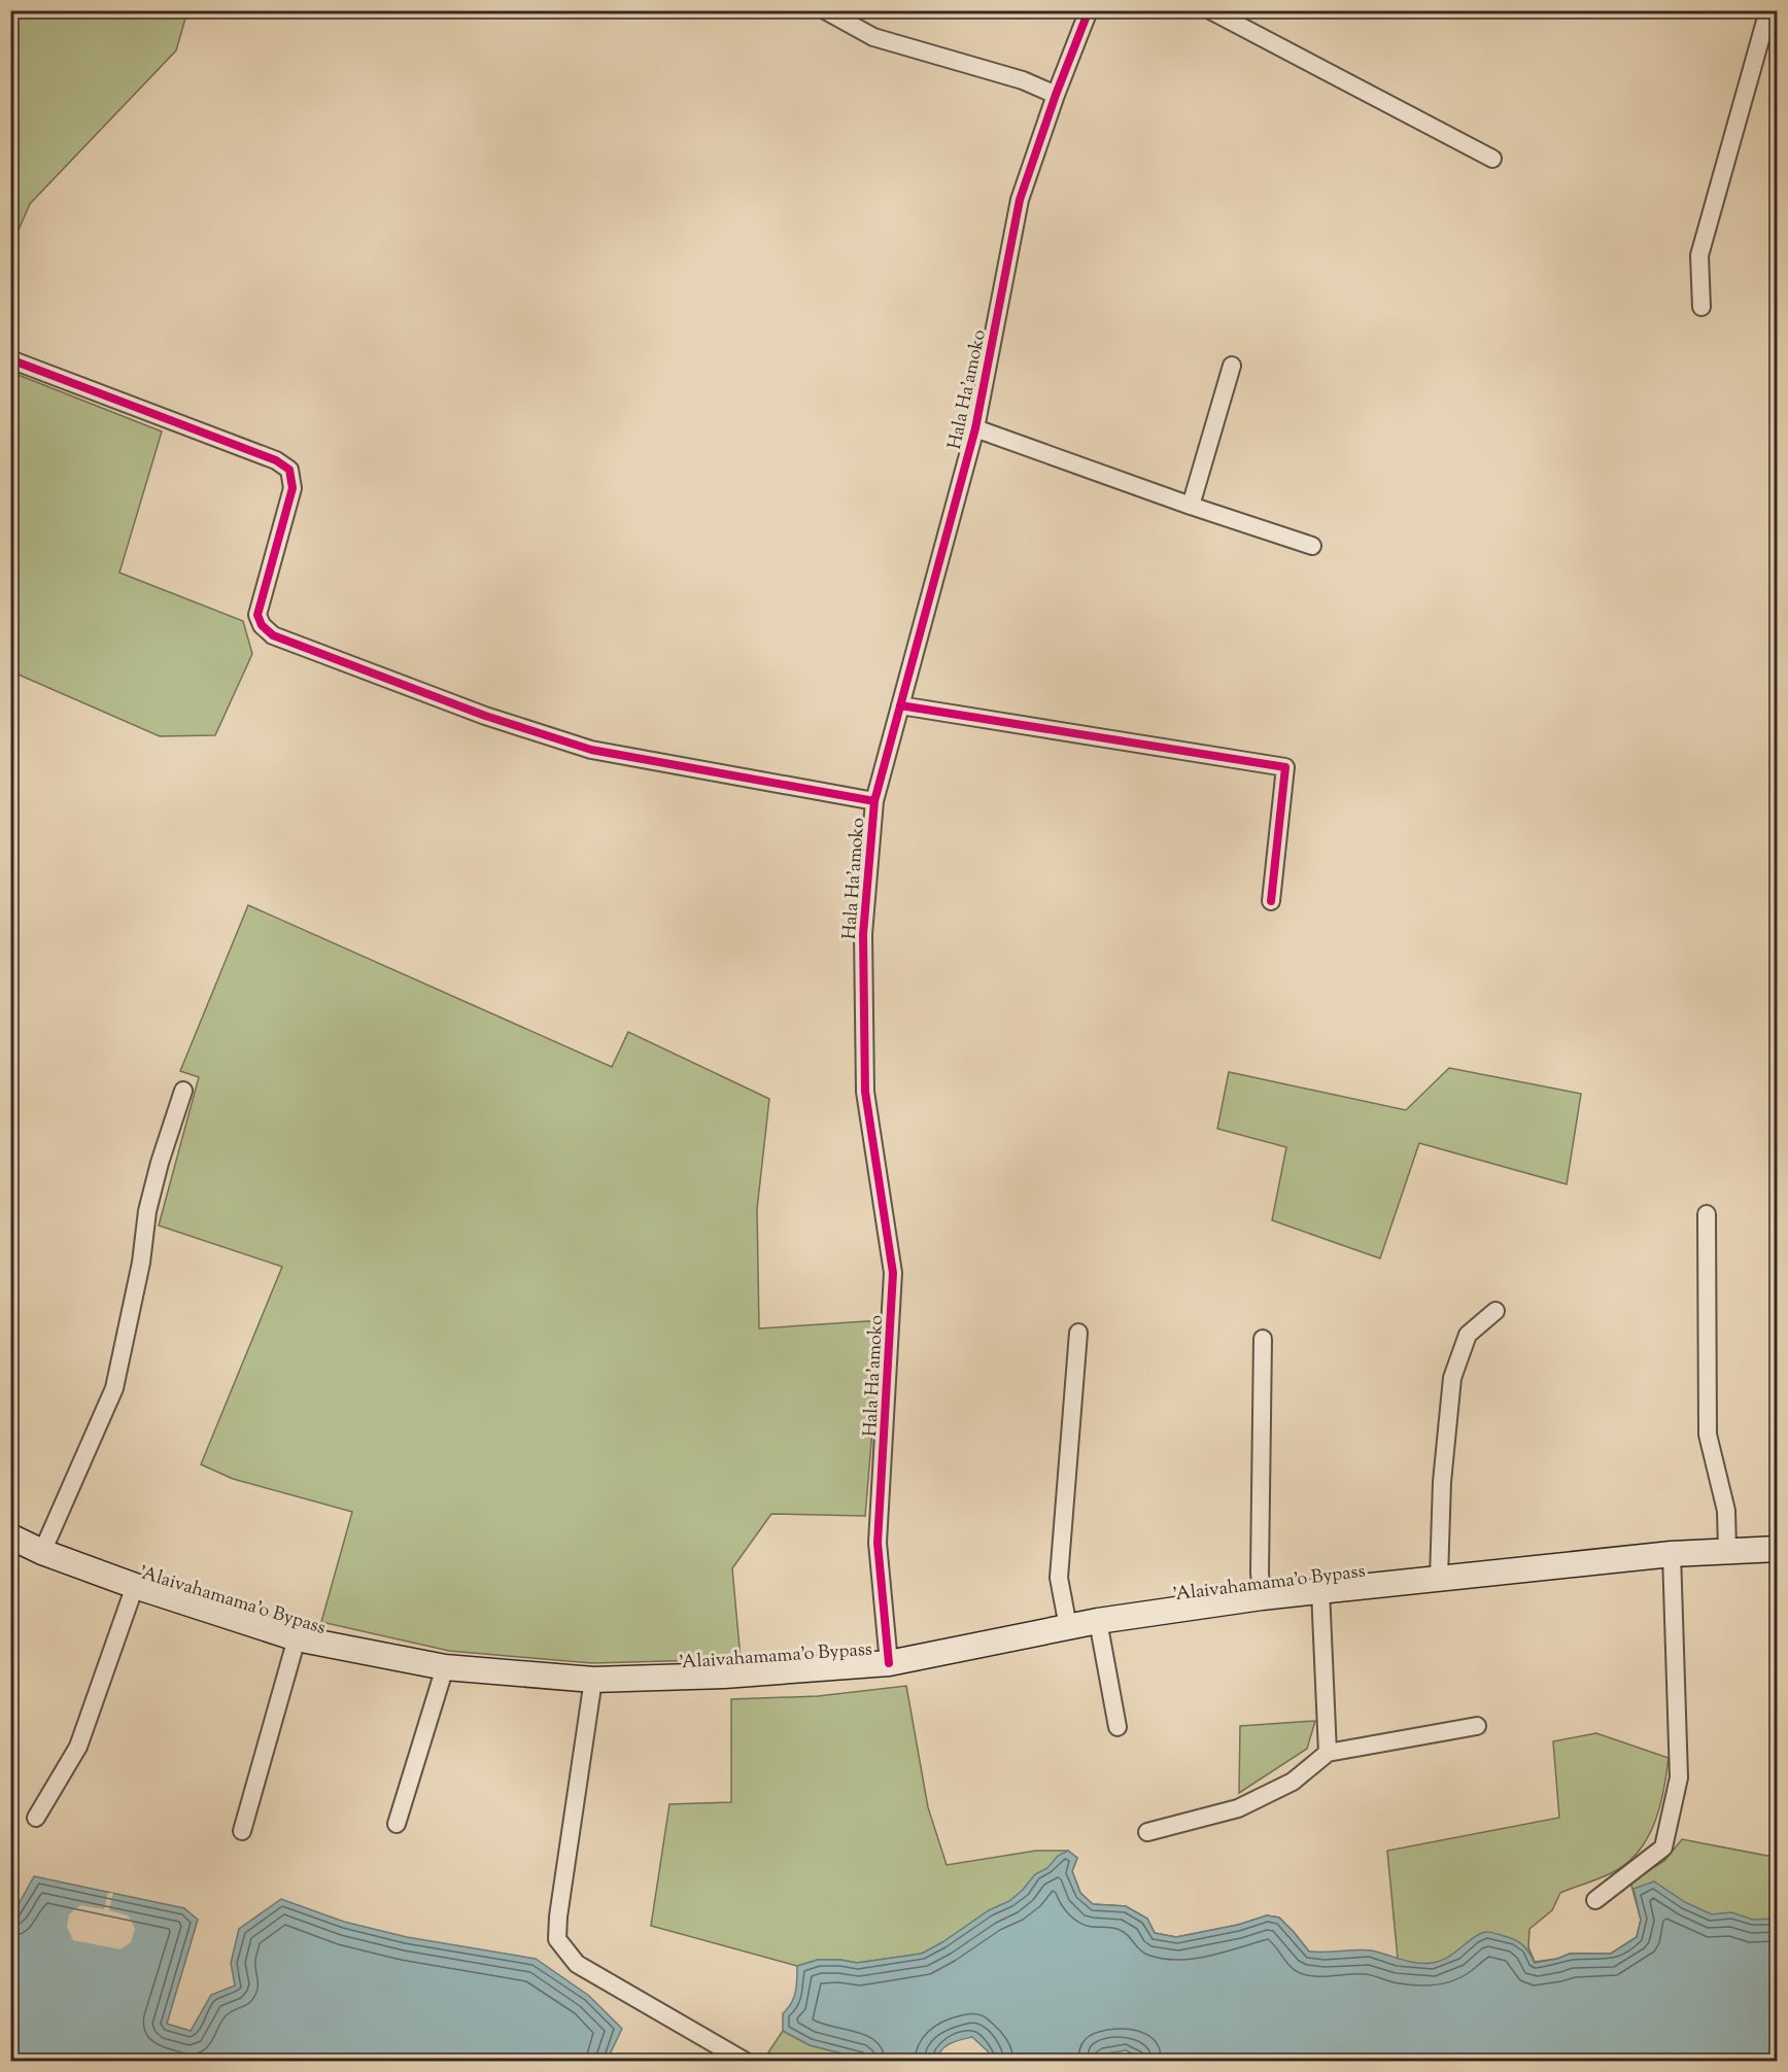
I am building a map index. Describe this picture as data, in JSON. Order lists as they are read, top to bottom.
{
  "streets": {
    "main road": ["'Alaivahamama'o Bypass"],
    "street": ["Hala Ha'amoko"]
  },
  "crossings": [
    ["Hala Ha'amoko", "'Alaivahamama'o Bypass"]
  ]
}
